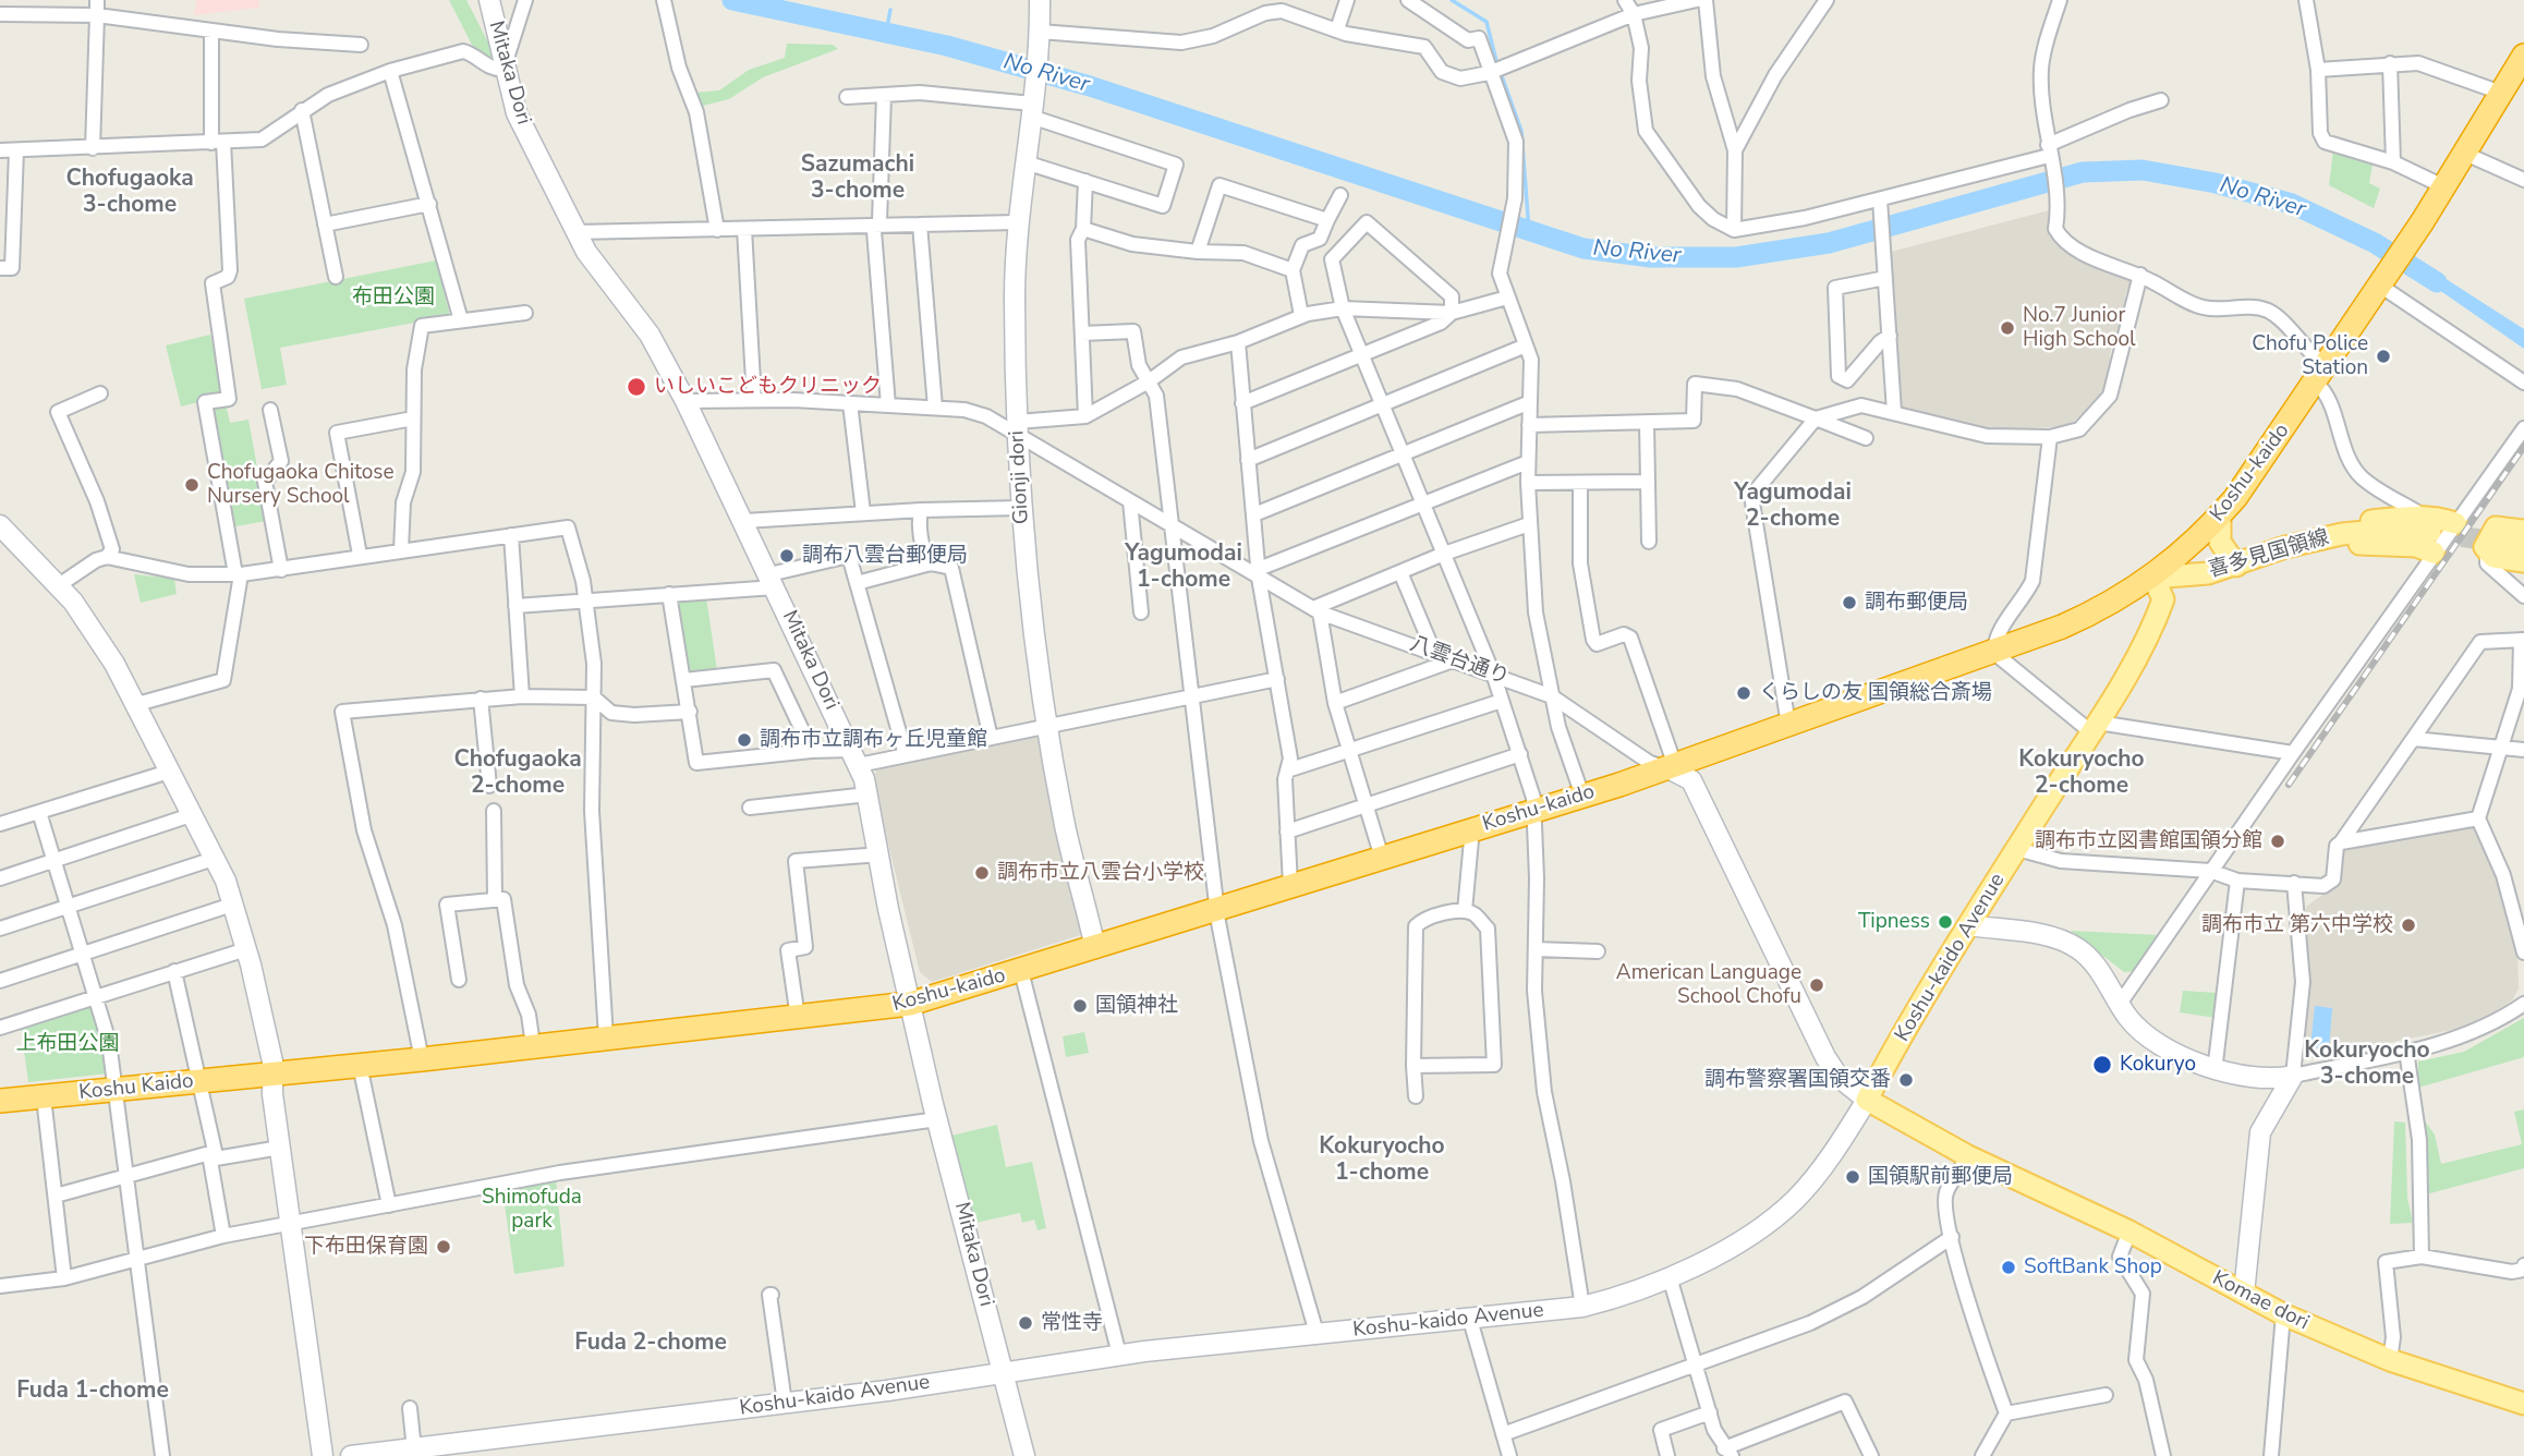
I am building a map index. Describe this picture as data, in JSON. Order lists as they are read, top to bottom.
{
  "streets": {
    "highway": ["Koshu-kaido", "Koshu Kaido"],
    "main road": [
      "Mitaka Dori",
      "Gionji dori",
      "喜多見国領線",
      "Koshu-kaido Avenue",
      "Komae dori"
    ],
    "street": ["八雲台通り"]
  },
  "crossings": [
    ["Mitaka Dori", "Koshu-kaido"],
    ["Mitaka Dori", "八雲台通り"],
    ["Mitaka Dori", "Koshu-kaido Avenue"],
    ["Koshu-kaido", "Gionji dori"],
    ["Koshu-kaido", "喜多見国領線"],
    ["Koshu-kaido", "八雲台通り"],
    ["Koshu-kaido", "Koshu-kaido Avenue"],
    ["Koshu-kaido", "Koshu Kaido"],
    ["Gionji dori", "八雲台通り"],
    ["喜多見国領線", "Koshu-kaido Avenue"],
    ["Koshu-kaido Avenue", "Komae dori"]
  ],
  "districts": [
    "Sazumachi 3-chome",
    "Chofugaoka 3-chome",
    "Yagumodai 2-chome",
    "Yagumodai 1-chome",
    "Chofugaoka 2-chome",
    "Kokuryocho 2-chome",
    "Kokuryocho 3-chome",
    "Kokuryocho 1-chome",
    "Fuda 2-chome",
    "Fuda 1-chome"
  ],
  "water": ["No River"],
  "parks": ["布田公園", "上布田公園", "Shimofuda park"],
  "places": [
    "No.7 Junior High School",
    "Chofu Police Station",
    "いしいこどもクリニック",
    "Chofugaoka Chitose Nursery School",
    "調布八雲台郵便局",
    "調布郵便局",
    "くらしの友 国領総合斎場",
    "調布市立調布ヶ丘児童館",
    "調布市立図書館国領分館",
    "調布市立八雲台小学校",
    "Tipness",
    "調布市立 第六中学校",
    "American Language School Chofu",
    "国領神社",
    "Kokuryo",
    "調布警察署国領交番",
    "国領駅前郵便局",
    "下布田保育園",
    "SoftBank Shop",
    "常性寺"
  ]
}
